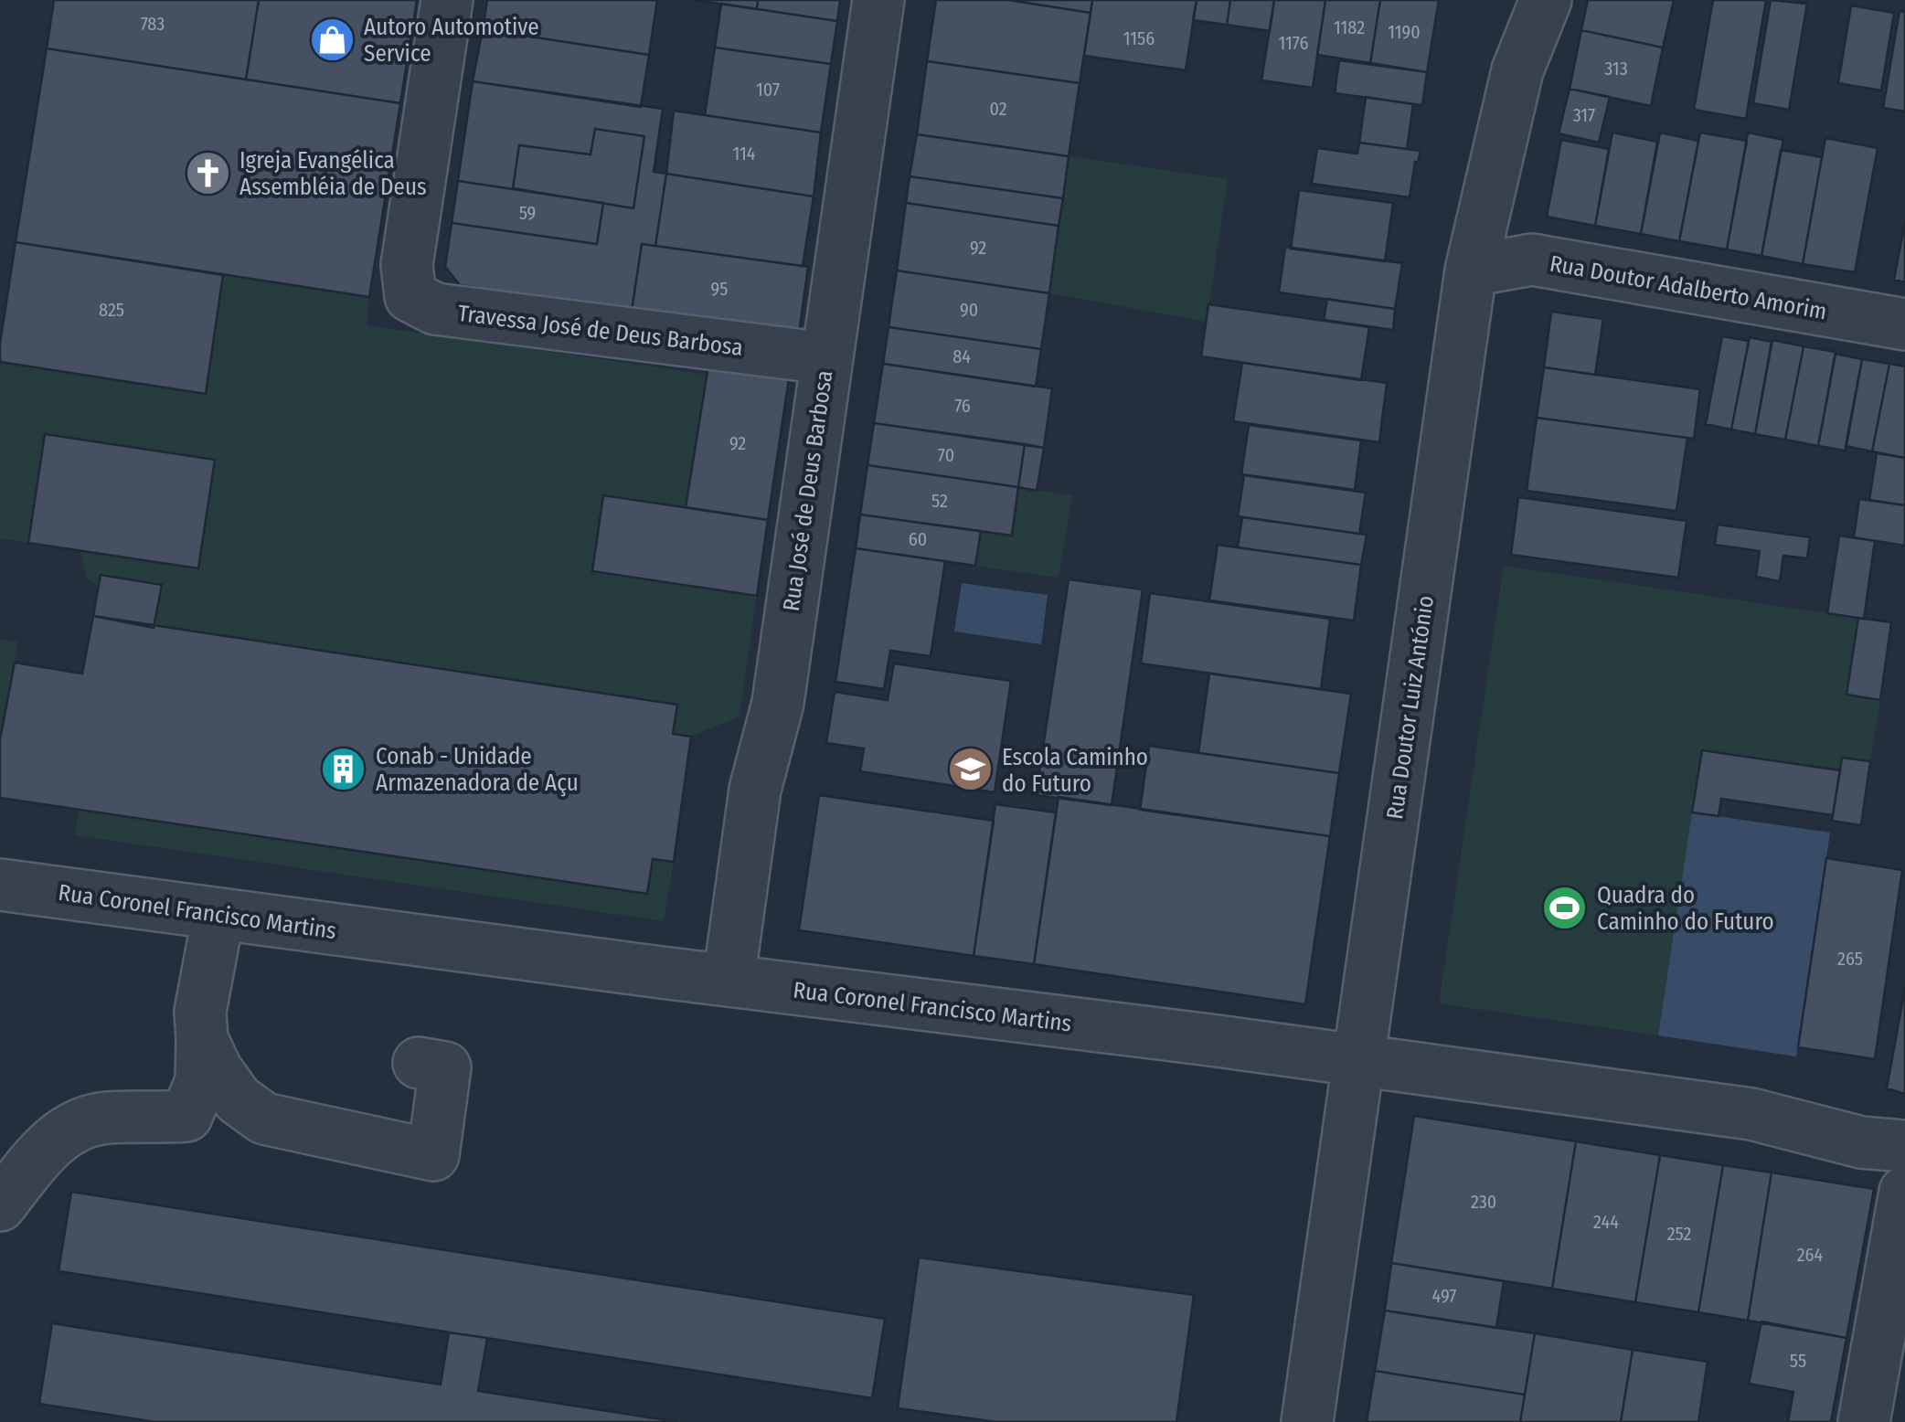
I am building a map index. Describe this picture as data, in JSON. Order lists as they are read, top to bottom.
{
  "streets": {
    "street": [
      "Rua Doutor Adalberto Amorim",
      "Travessa José de Deus Barbosa",
      "Rua José de Deus Barbosa",
      "Rua Doutor Luiz António",
      "Rua Coronel Francisco Martins"
    ]
  },
  "crossings": [
    ["Rua Doutor Adalberto Amorim", "Rua Doutor Luiz António"],
    ["Travessa José de Deus Barbosa", "Rua José de Deus Barbosa"],
    ["Rua José de Deus Barbosa", "Rua Coronel Francisco Martins"],
    ["Rua Doutor Luiz António", "Rua Coronel Francisco Martins"]
  ],
  "places": {
    "shop": ["Autoro Automotive Service"],
    "church": ["Igreja Evangélica Assembléia de Deus"],
    "building": ["Conab - Unidade Armazenadora de Açu"],
    "school or university": ["Escola Caminho do Futuro"],
    "sports": ["Quadra do Caminho do Futuro"]
  },
  "house_numbers": [
    "783",
    "1182",
    "1190",
    "1156",
    "1176",
    "313",
    "107",
    "02",
    "317",
    "114",
    "59",
    "92",
    "95",
    "825",
    "90",
    "84",
    "76",
    "92",
    "70",
    "52",
    "60",
    "265",
    "230",
    "244",
    "252",
    "264",
    "497",
    "55"
  ]
}
